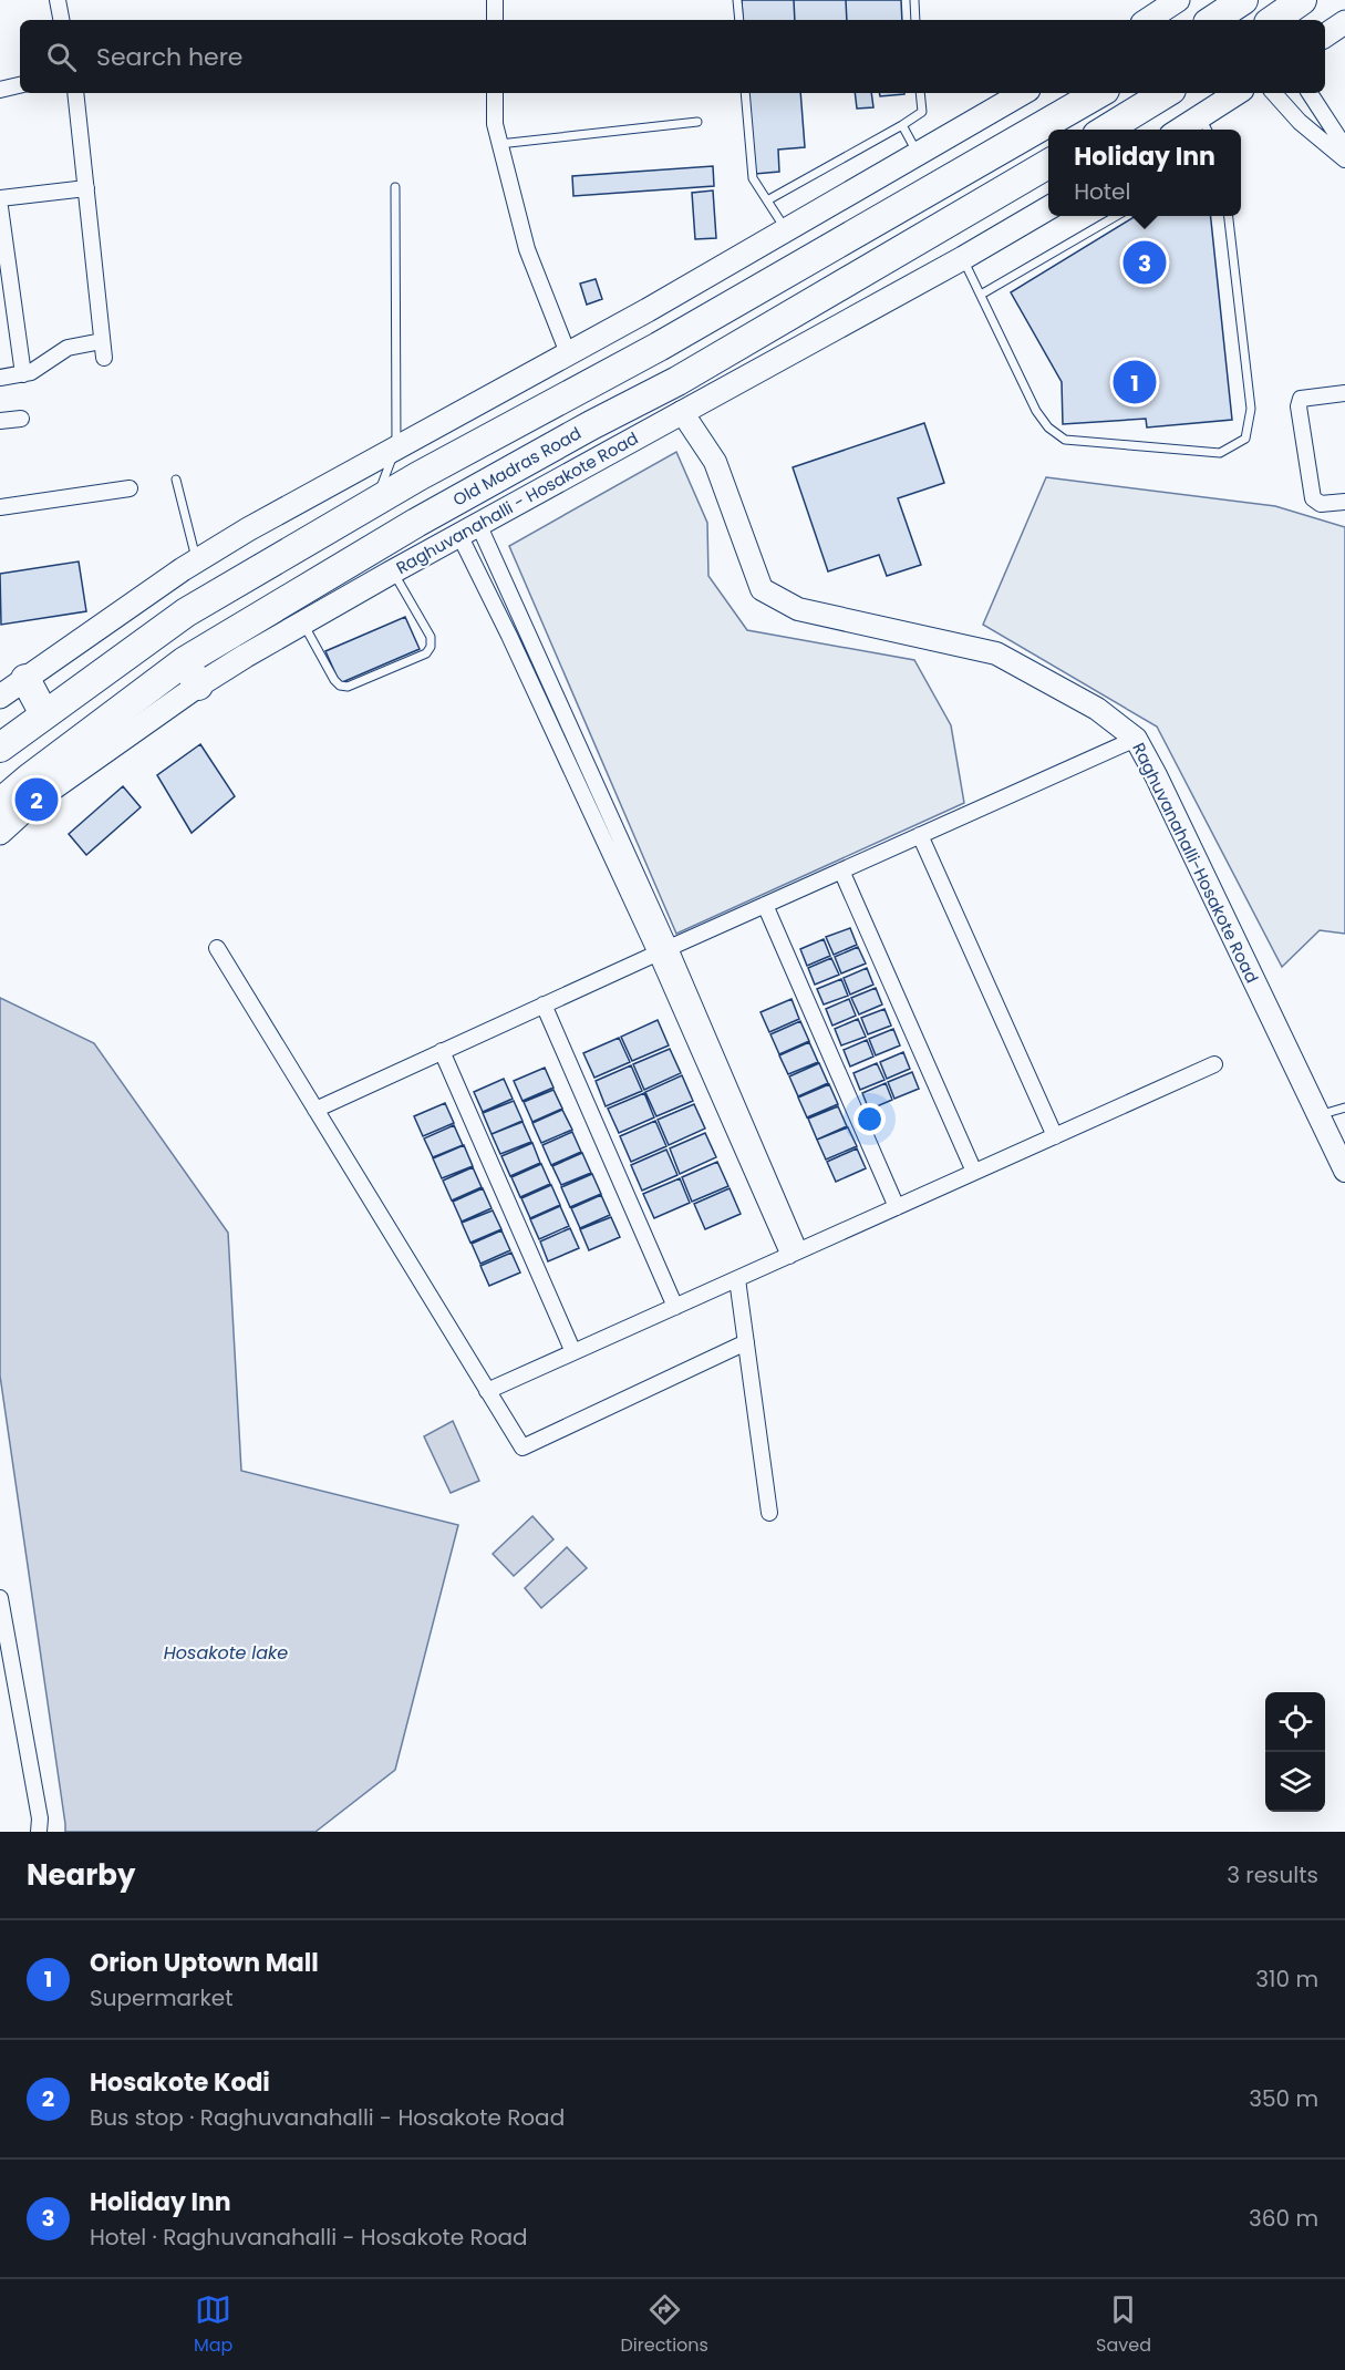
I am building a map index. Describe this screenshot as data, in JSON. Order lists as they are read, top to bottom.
{
  "streets": {
    "highway": ["Old Madras Road"],
    "main road": ["Raghuvanahalli - Hosakote Road", "Raghuvanahalli-Hosakote Road"]
  },
  "crossings": [
    ["Old Madras Road", "Raghuvanahalli - Hosakote Road"],
    ["Raghuvanahalli - Hosakote Road", "Raghuvanahalli-Hosakote Road"]
  ],
  "water": ["Hosakote lake"],
  "page": {
    "search": "Search here",
    "popup": ["Holiday Inn", "Hotel"],
    "pins": ["3", "1", "2"],
    "heading": ["Nearby", "3 results"],
    "list": [
      {
        "mark": "1",
        "name": "Orion Uptown Mall",
        "note": "Supermarket",
        "value": "310 m"
      },
      {
        "mark": "2",
        "name": "Hosakote Kodi",
        "note": "Bus stop · Raghuvanahalli - Hosakote Road",
        "value": "350 m"
      },
      {
        "mark": "3",
        "name": "Holiday Inn",
        "note": "Hotel · Raghuvanahalli - Hosakote Road",
        "value": "360 m"
      }
    ],
    "nav": ["Map", "Directions", "Saved"]
  }
}
